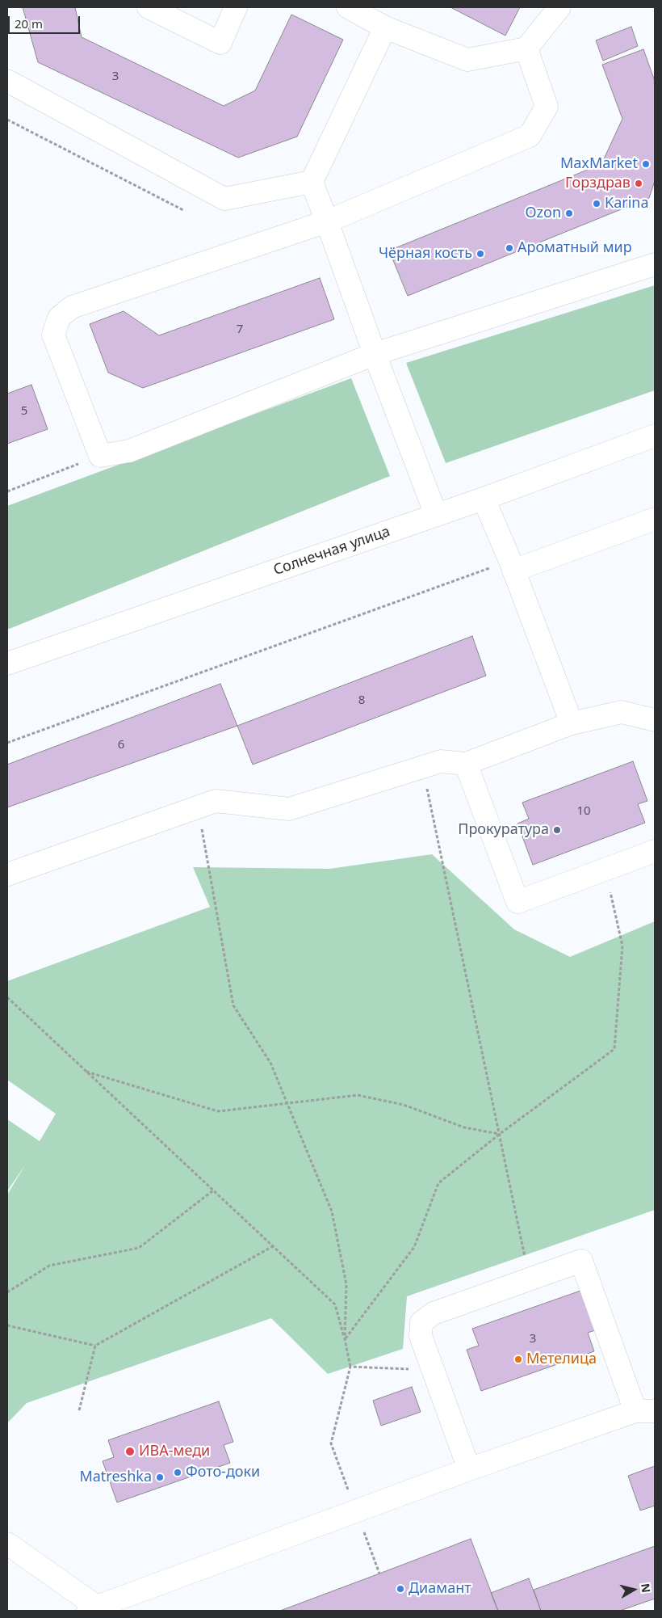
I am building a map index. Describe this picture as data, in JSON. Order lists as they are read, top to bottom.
{
  "streets": {
    "main road": ["Солнечная улица"]
  },
  "places": [
    "MaxMarket",
    "Горздрав",
    "Karina",
    "Ozon",
    "Ароматный мир",
    "Чёрная кость",
    "Прокуратура",
    "Метелица",
    "ИВА-меди",
    "Фото-доки",
    "Matreshka",
    "Диамант"
  ],
  "house_numbers": [
    "3",
    "7",
    "5",
    "8",
    "6",
    "10",
    "3"
  ],
  "scale_bar": "20 m",
  "north": "right"
}
